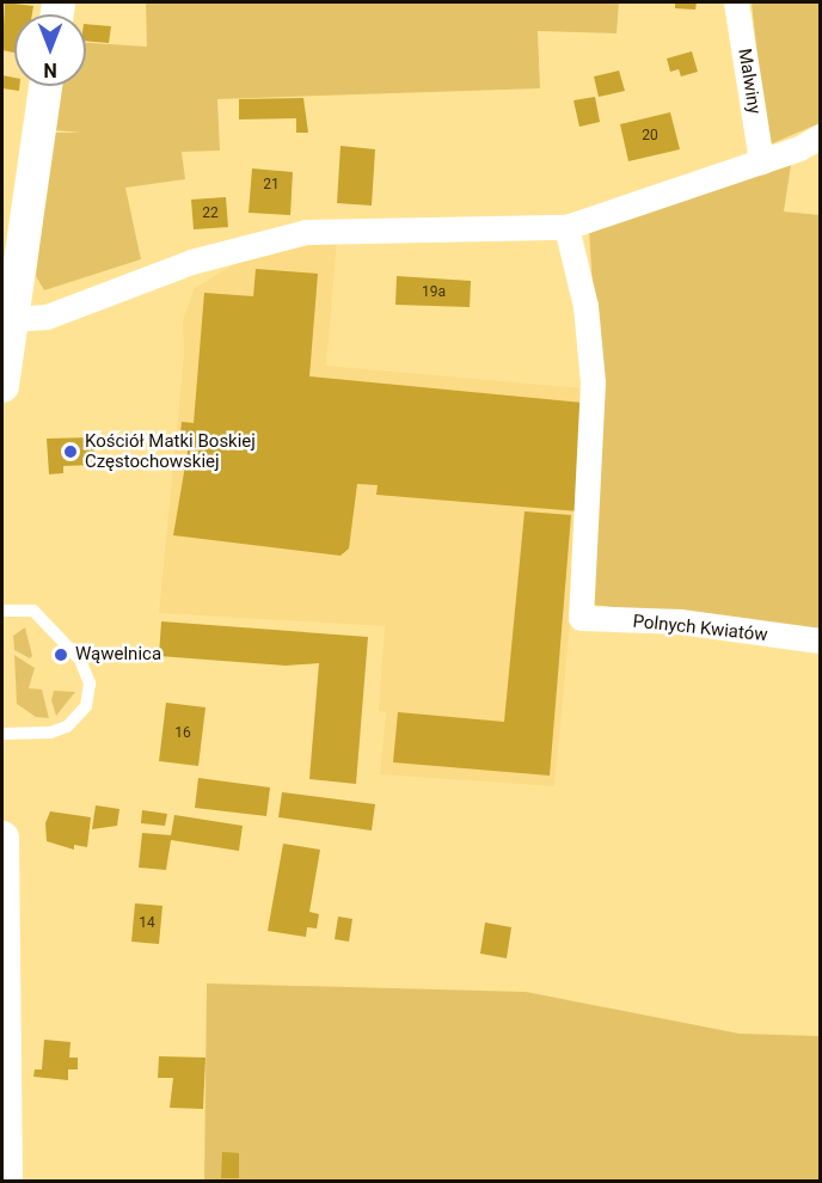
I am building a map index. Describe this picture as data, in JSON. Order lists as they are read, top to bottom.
{
  "streets": {
    "street": ["Malwiny", "Polnych Kwiatów"]
  },
  "places": ["Kościół Matki Boskiej Częstochowskiej", "Wąwelnica"],
  "house_numbers": [
    "20",
    "21",
    "22",
    "19a",
    "16",
    "14"
  ],
  "north": "bottom"
}
